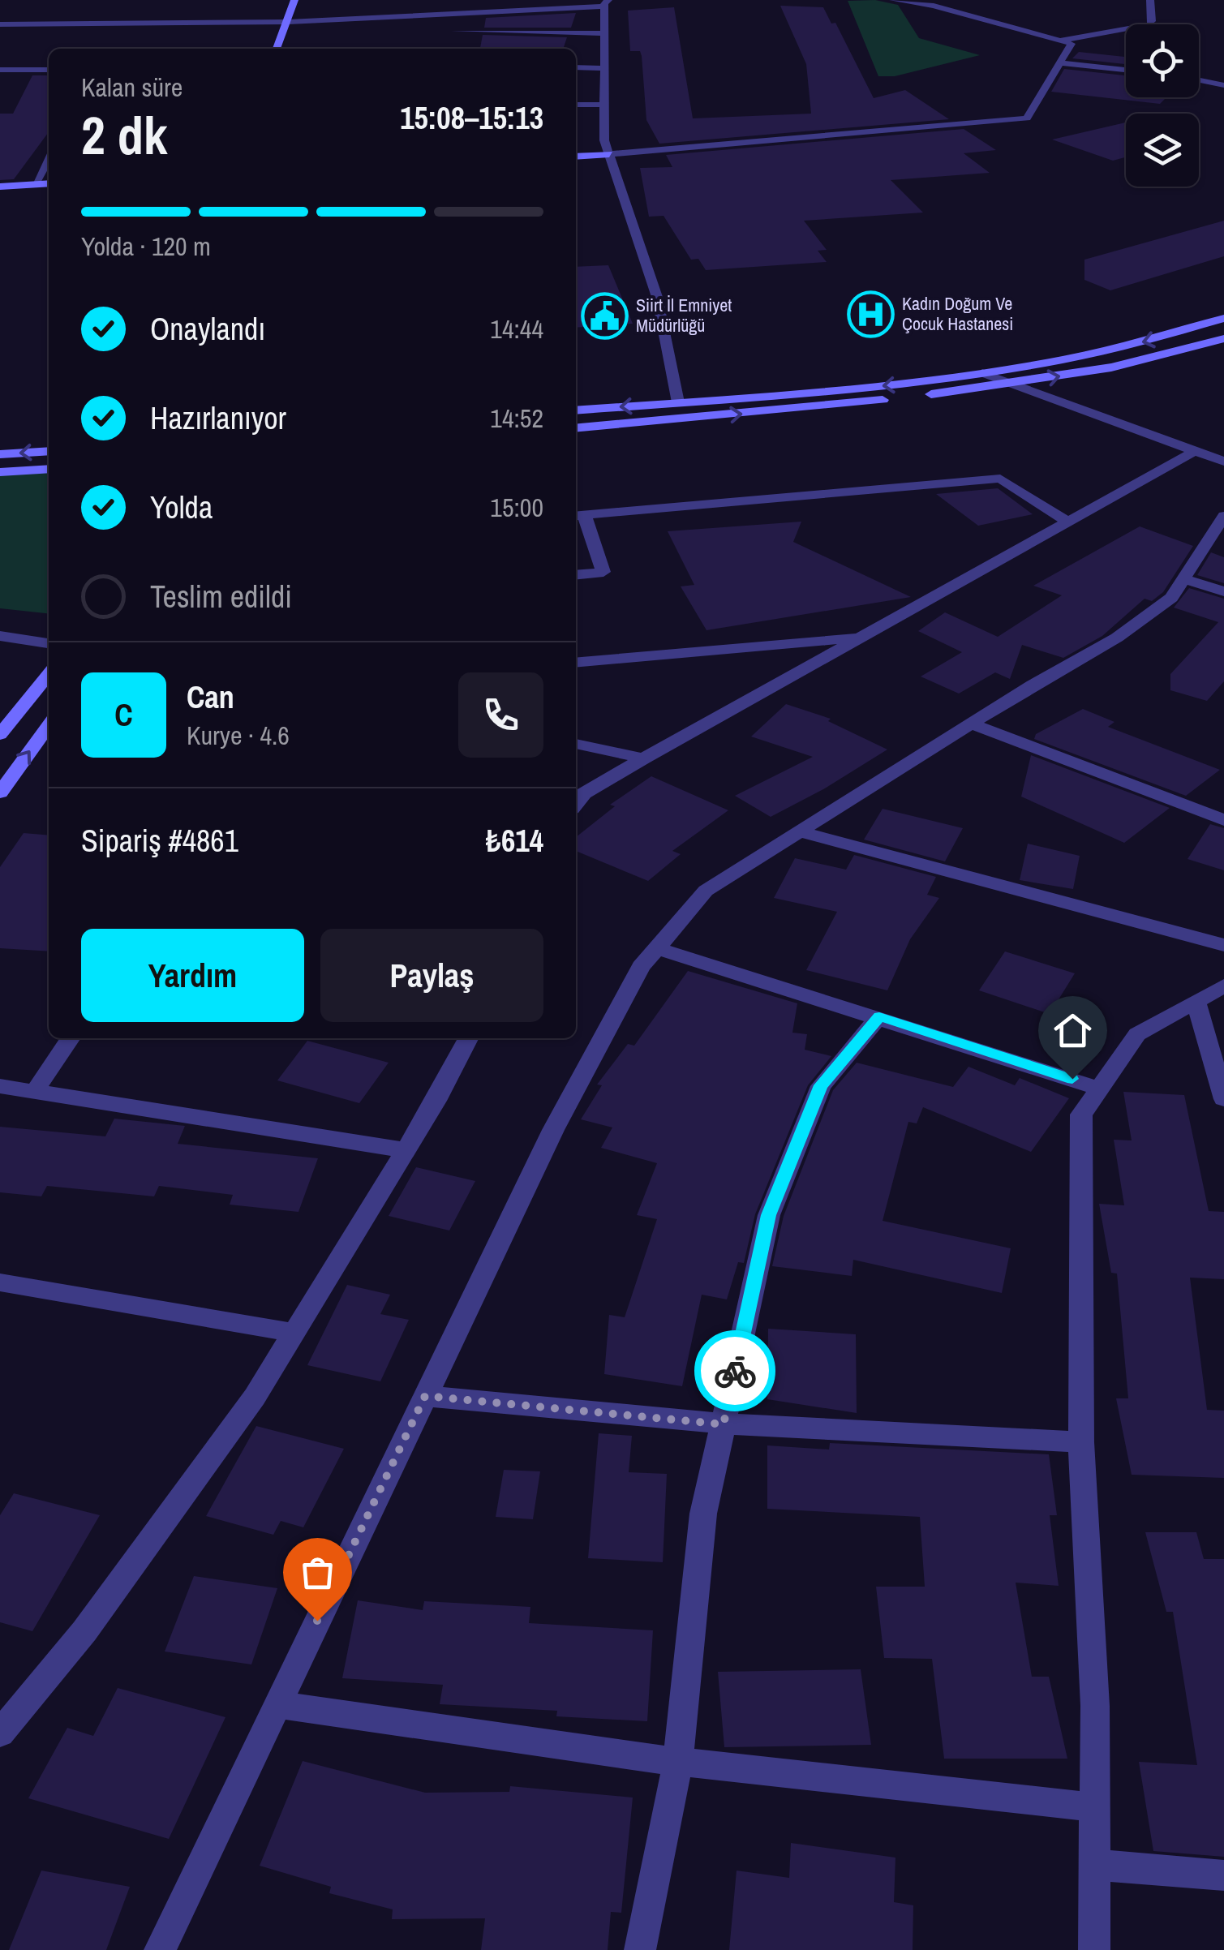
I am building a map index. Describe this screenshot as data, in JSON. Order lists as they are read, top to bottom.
{
  "places": {
    "hospital": ["Kadın Doğum Ve Çocuk Hastanesi"],
    "public building": ["Siirt İl Emniyet Müdürlüğü"]
  },
  "page": {
    "heading": ["2 dk", "Kalan süre", "15:08–15:13"],
    "panel": [
      "Can",
      "Kurye · 4.6",
      "Sipariş #4861",
      "₺614"
    ],
    "bar": "Yolda · 120 m",
    "list": [
      ["Onaylandı", "14:44"],
      ["Hazırlanıyor", "14:52"],
      ["Yolda", "15:00"],
      "Teslim edildi"
    ],
    "round": "C",
    "buttons": ["Yardım", "Paylaş"]
  }
}
